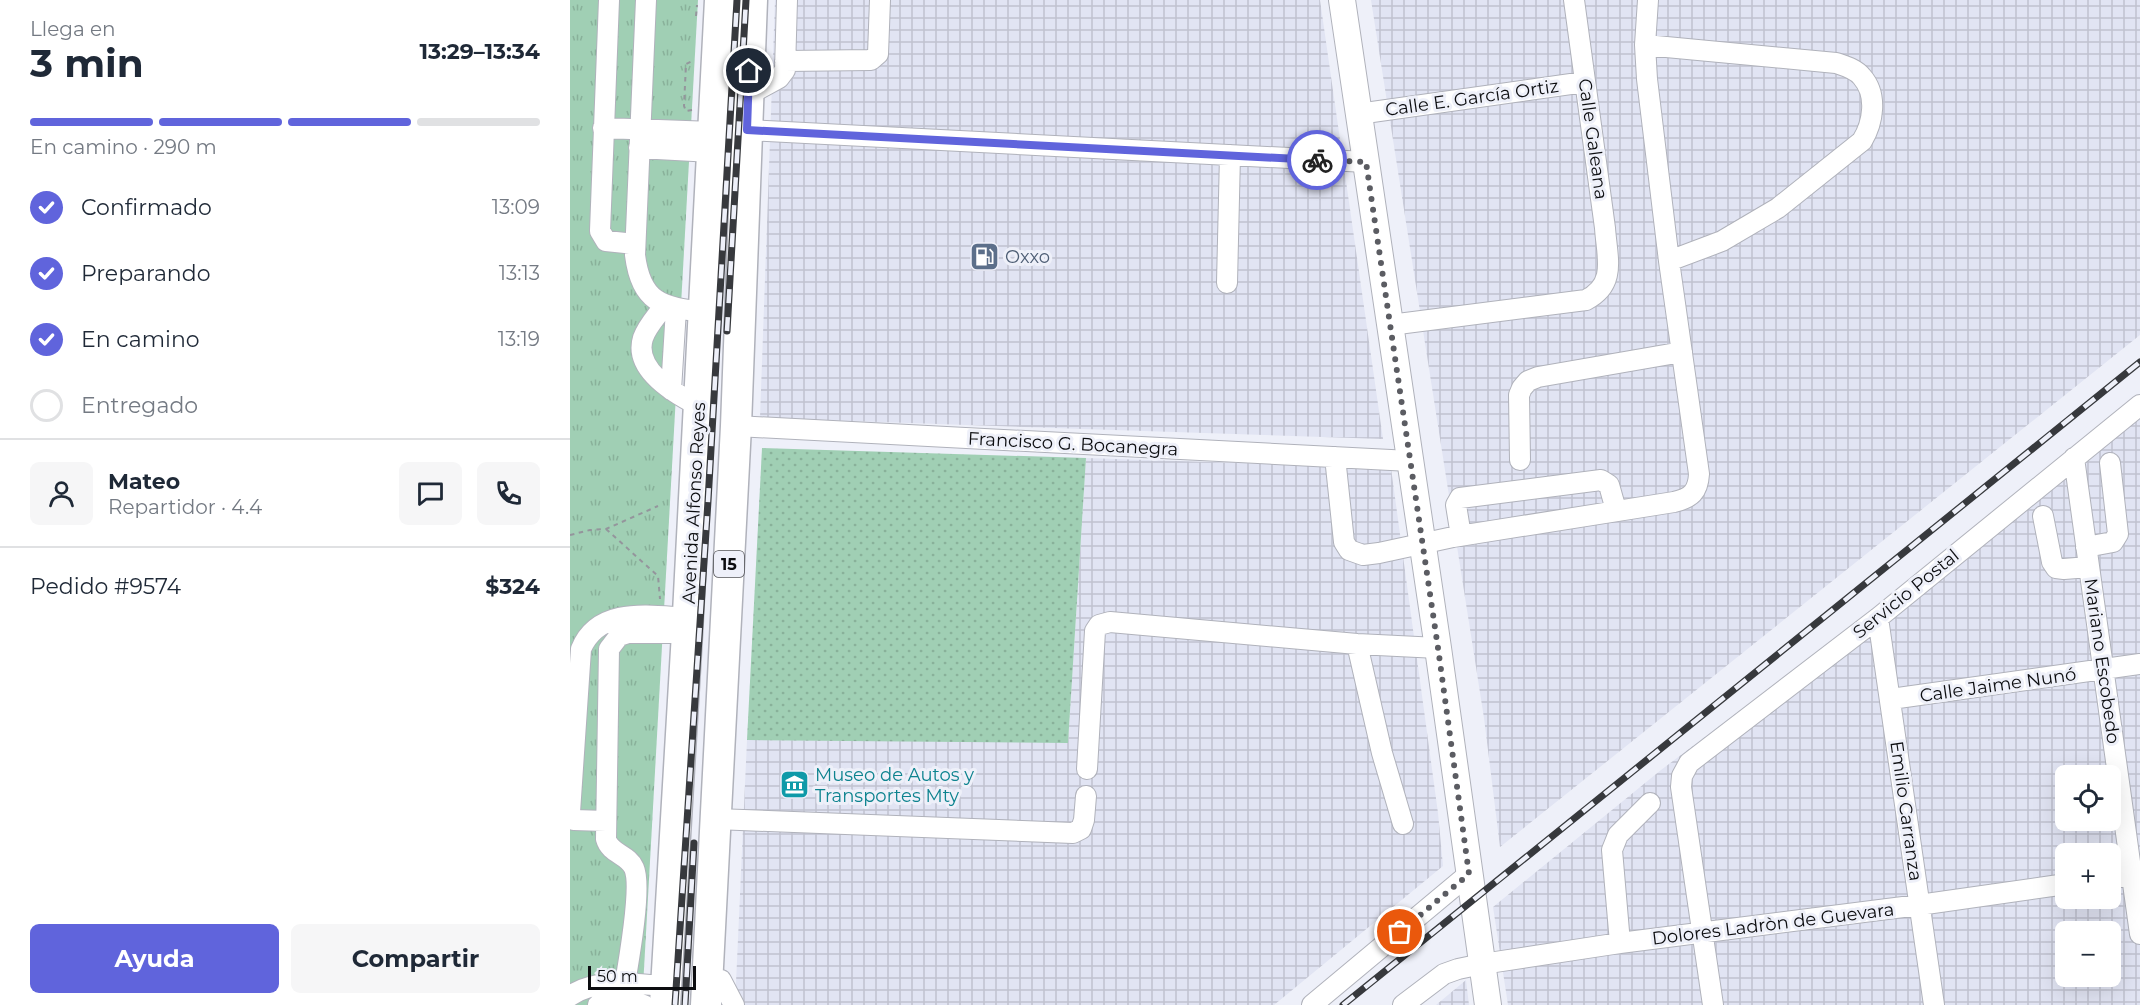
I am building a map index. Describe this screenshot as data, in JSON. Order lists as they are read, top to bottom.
{
  "streets": {
    "highway": ["Avenida Alfonso Reyes", "15"],
    "street": [
      "Calle E. García Ortiz",
      "Calle Galeana",
      "Francisco G. Bocanegra",
      "Servicio Postal",
      "Mariano Escobedo",
      "Calle Jaime Nunó",
      "Emilio Carranza",
      "Dolores Ladròn de Guevara"
    ]
  },
  "crossings": [
    ["Calle E. García Ortiz", "Calle Galeana"],
    ["Francisco G. Bocanegra", "15"],
    ["Servicio Postal", "Mariano Escobedo"],
    ["Servicio Postal", "Emilio Carranza"],
    ["Servicio Postal", "Dolores Ladròn de Guevara"],
    ["Mariano Escobedo", "Calle Jaime Nunó"],
    ["Calle Jaime Nunó", "Emilio Carranza"],
    ["Emilio Carranza", "Dolores Ladròn de Guevara"]
  ],
  "places": {
    "fuel station": ["Oxxo"],
    "museum": ["Museo de Autos y Transportes Mty"]
  },
  "scale_bar": "50 m",
  "page": {
    "heading": ["3 min", "Llega en", "13:29–13:34"],
    "panel": [
      "Mateo",
      "Repartidor · 4.4",
      "Pedido #9574",
      "$324"
    ],
    "bar": "En camino · 290 m",
    "list": [
      ["Confirmado", "13:09"],
      ["Preparando", "13:13"],
      ["En camino", "13:19"],
      "Entregado"
    ],
    "map_buttons": ["+", "−"],
    "buttons": ["Ayuda", "Compartir"],
    "scale": "50 m"
  }
}
